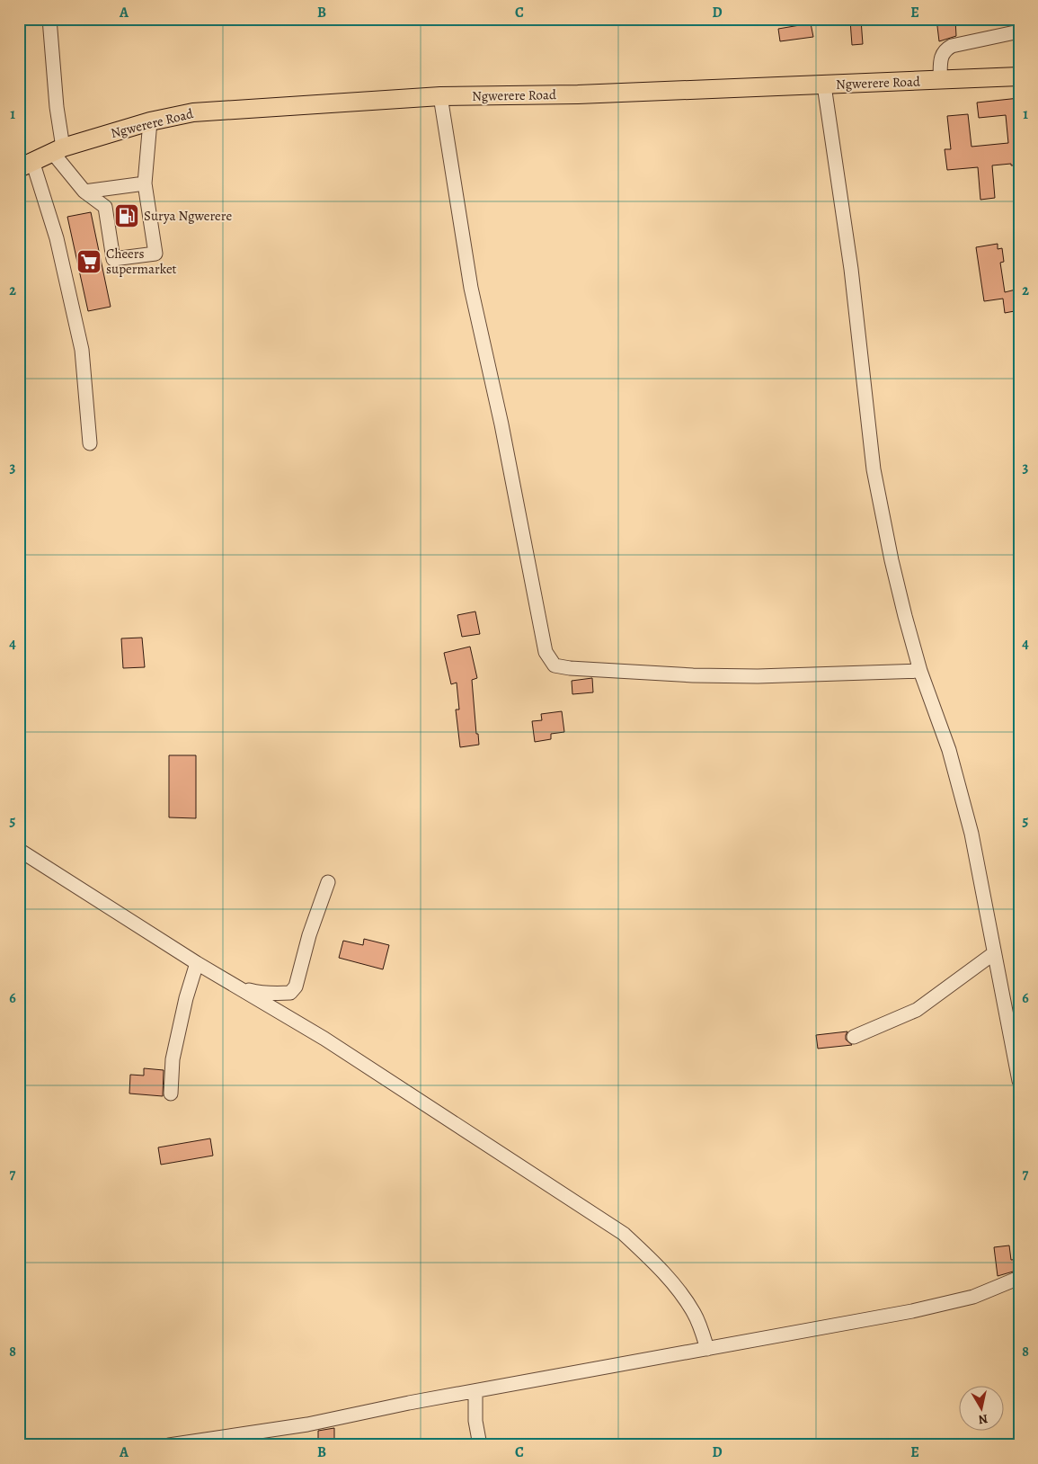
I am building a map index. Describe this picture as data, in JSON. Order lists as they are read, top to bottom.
{
  "streets": {
    "main road": ["Ngwerere Road"]
  },
  "places": {
    "fuel station": ["Surya Ngwerere"],
    "supermarket": ["Cheers supermarket"]
  },
  "north": "bottom",
  "grid": {
    "columns": [
      "A",
      "B",
      "C",
      "D",
      "E"
    ],
    "rows": [
      "1",
      "2",
      "3",
      "4",
      "5",
      "6",
      "7",
      "8"
    ]
  }
}
